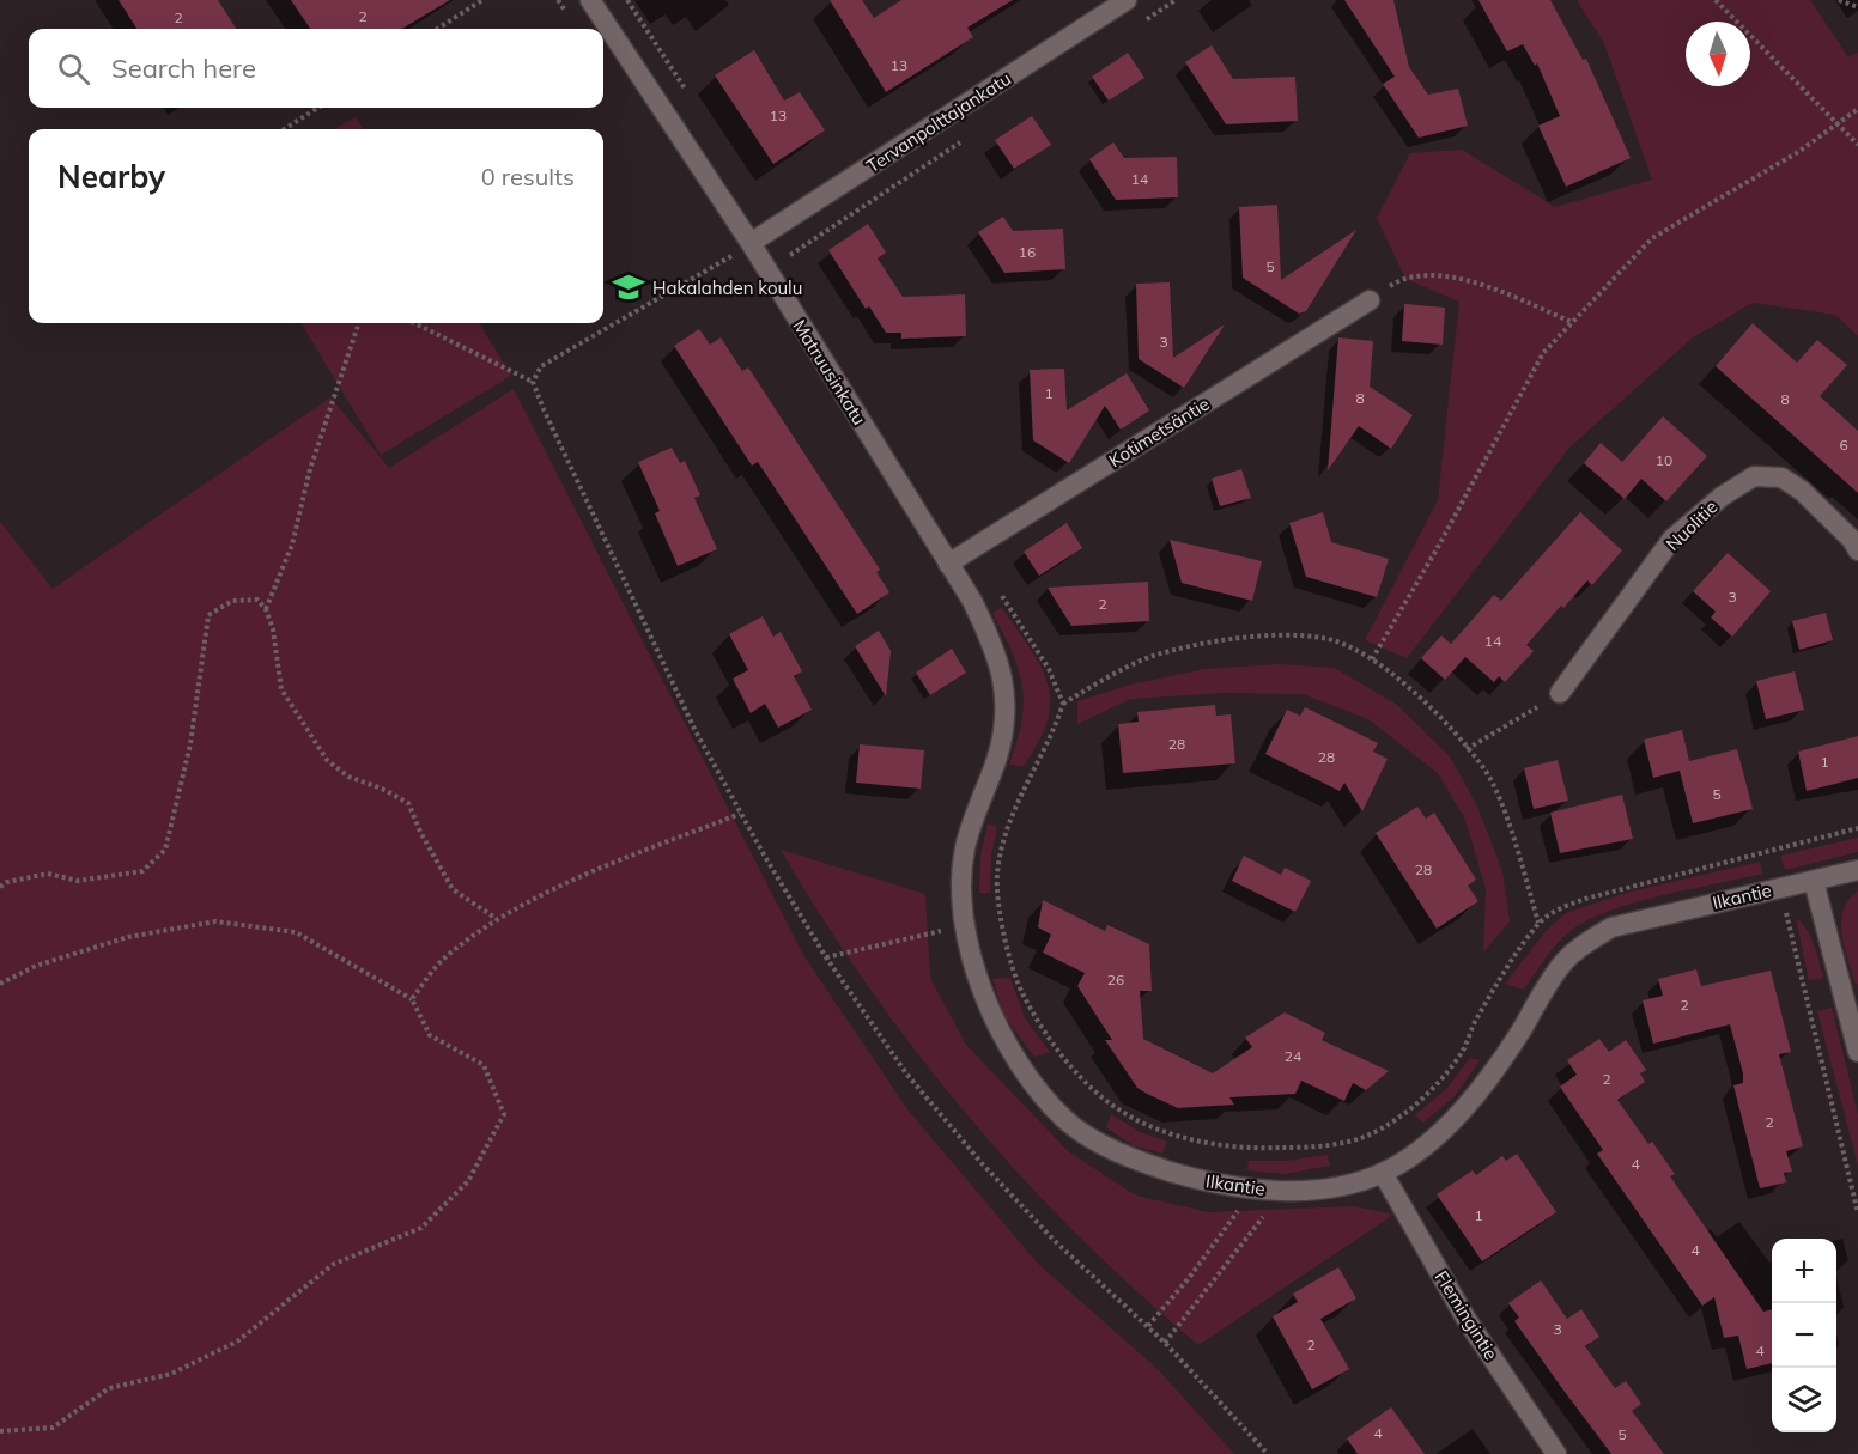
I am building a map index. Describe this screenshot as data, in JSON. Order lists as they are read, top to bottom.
{
  "streets": {
    "street": [
      "Tervanpolttajankatu",
      "Matruusinkatu",
      "Kotimetsäntie",
      "Nuolitie",
      "Ilkantie",
      "Flemingintie"
    ]
  },
  "crossings": [
    ["Tervanpolttajankatu", "Matruusinkatu"],
    ["Matruusinkatu", "Kotimetsäntie"],
    ["Matruusinkatu", "Ilkantie"],
    ["Ilkantie", "Flemingintie"]
  ],
  "places": {
    "school or university": ["Hakalahden koulu"]
  },
  "house_numbers": [
    "2",
    "2",
    "13",
    "13",
    "14",
    "16",
    "5",
    "3",
    "1",
    "8",
    "8",
    "6",
    "10",
    "3",
    "2",
    "14",
    "28",
    "28",
    "1",
    "5",
    "28",
    "26",
    "2",
    "24",
    "2",
    "2",
    "4",
    "1",
    "4",
    "3",
    "2",
    "4",
    "4",
    "5"
  ],
  "north": "bottom",
  "page": {
    "search": "Search here",
    "heading": ["Nearby", "0 results"],
    "map_buttons": ["+", "−"]
  }
}
